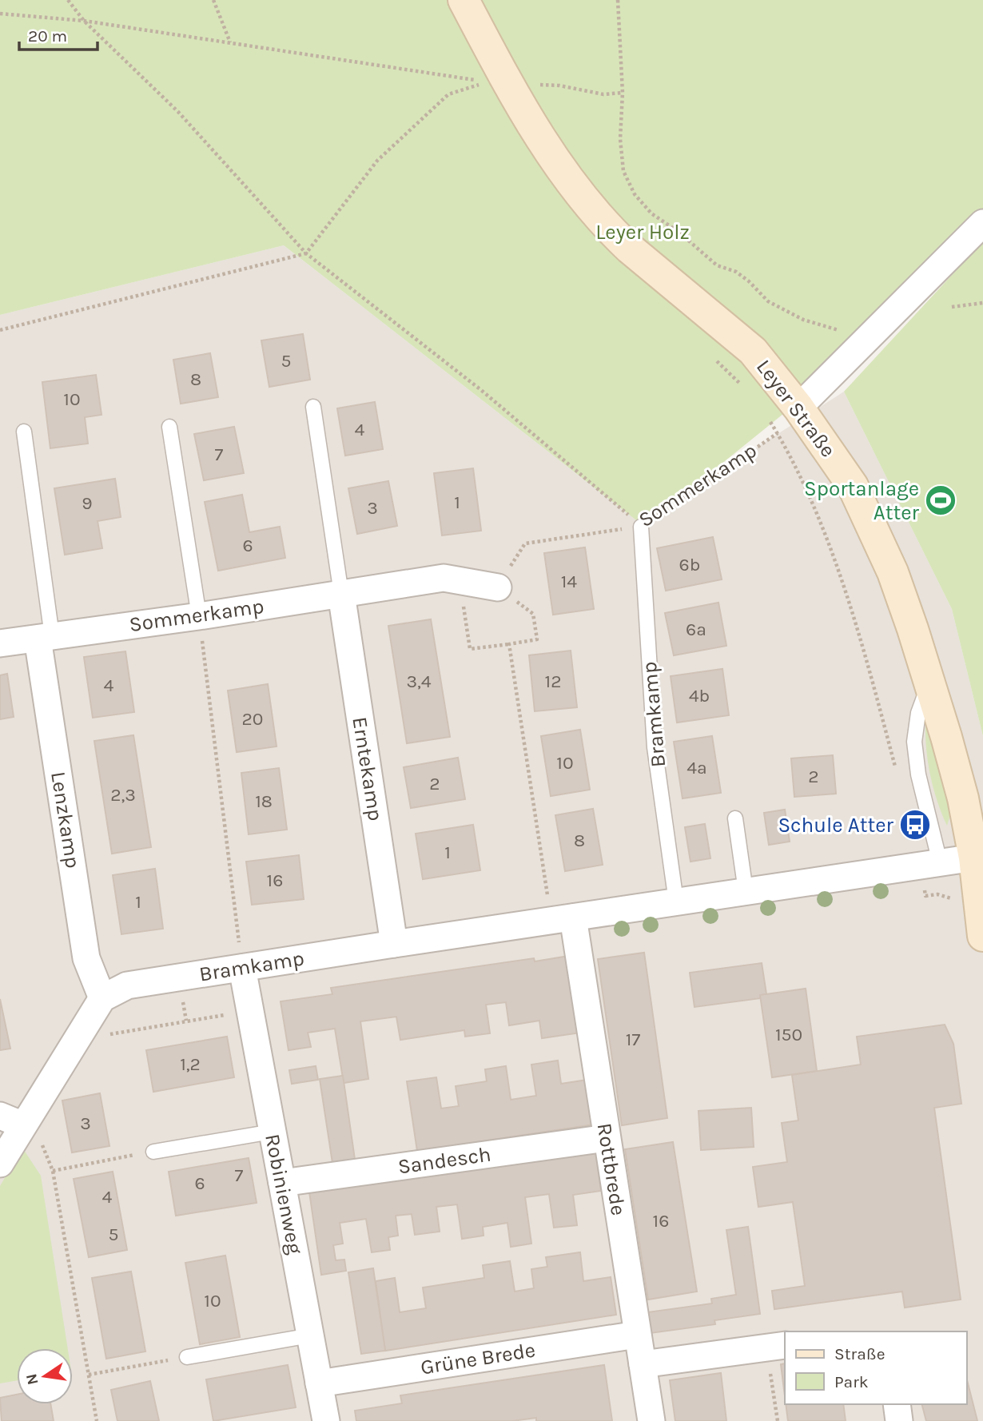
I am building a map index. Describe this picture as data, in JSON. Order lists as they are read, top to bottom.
{
  "streets": {
    "street": [
      "Leyer Straße",
      "Sommerkamp",
      "Bramkamp",
      "Erntekamp",
      "Lenzkamp",
      "Sandesch",
      "Rottbrede",
      "Robinienweg",
      "Grüne Brede"
    ]
  },
  "crossings": [
    ["Leyer Straße", "Bramkamp"],
    ["Sommerkamp", "Bramkamp"],
    ["Sommerkamp", "Erntekamp"],
    ["Sommerkamp", "Lenzkamp"],
    ["Bramkamp", "Erntekamp"],
    ["Bramkamp", "Lenzkamp"],
    ["Bramkamp", "Rottbrede"],
    ["Bramkamp", "Robinienweg"],
    ["Sandesch", "Rottbrede"],
    ["Sandesch", "Robinienweg"],
    ["Rottbrede", "Grüne Brede"],
    ["Robinienweg", "Grüne Brede"]
  ],
  "parks": ["Leyer Holz"],
  "places": {
    "sports": ["Sportanlage Atter"],
    "bus stop": ["Schule Atter"]
  },
  "house_numbers": [
    "5",
    "8",
    "10",
    "4",
    "7",
    "1",
    "9",
    "3",
    "6",
    "6b",
    "14",
    "6a",
    "3,4",
    "12",
    "4",
    "4b",
    "20",
    "10",
    "4a",
    "2",
    "2",
    "2,3",
    "18",
    "8",
    "1",
    "16",
    "1",
    "150",
    "17",
    "1,2",
    "3",
    "7",
    "6",
    "4",
    "16",
    "5",
    "10"
  ],
  "legend": ["Straße", "Park"],
  "scale_bar": "20 m",
  "north": "left"
}
